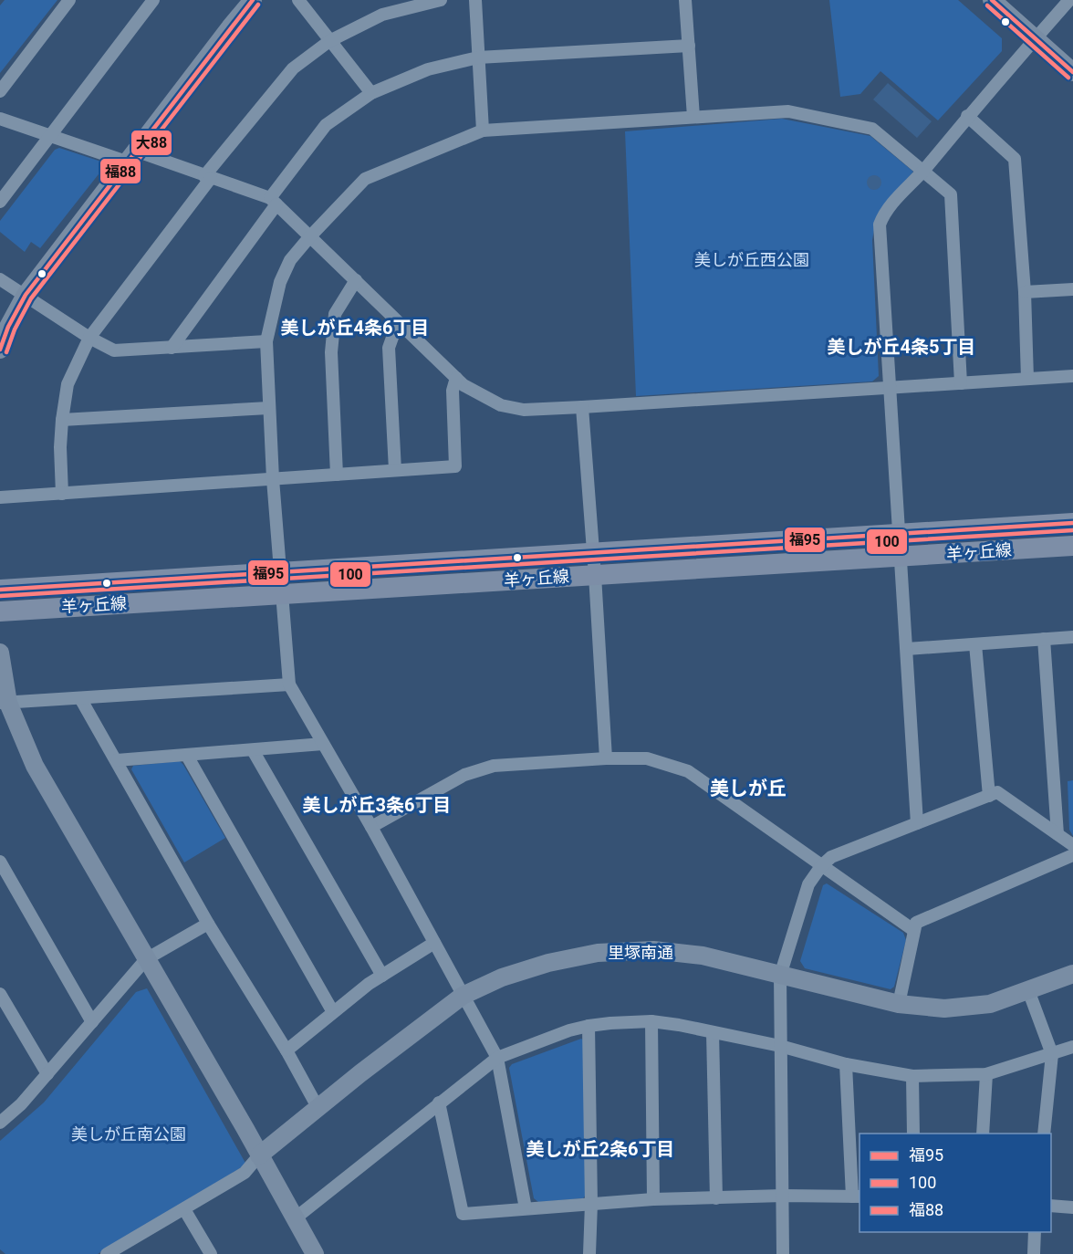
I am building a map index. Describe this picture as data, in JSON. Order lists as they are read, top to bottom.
{
  "streets": {
    "main road": ["羊ヶ丘線"],
    "street": ["里塚南通"]
  },
  "districts": [
    "美しが丘4条6丁目",
    "美しが丘4条5丁目",
    "美しが丘",
    "美しが丘3条6丁目",
    "美しが丘2条6丁目"
  ],
  "parks": ["美しが丘西公園", "美しが丘南公園"],
  "lines": [
    "transit line 福88",
    "transit line 大88",
    "transit line 福95",
    "transit line 100"
  ],
  "legend": ["福95", "100", "福88"]
}
